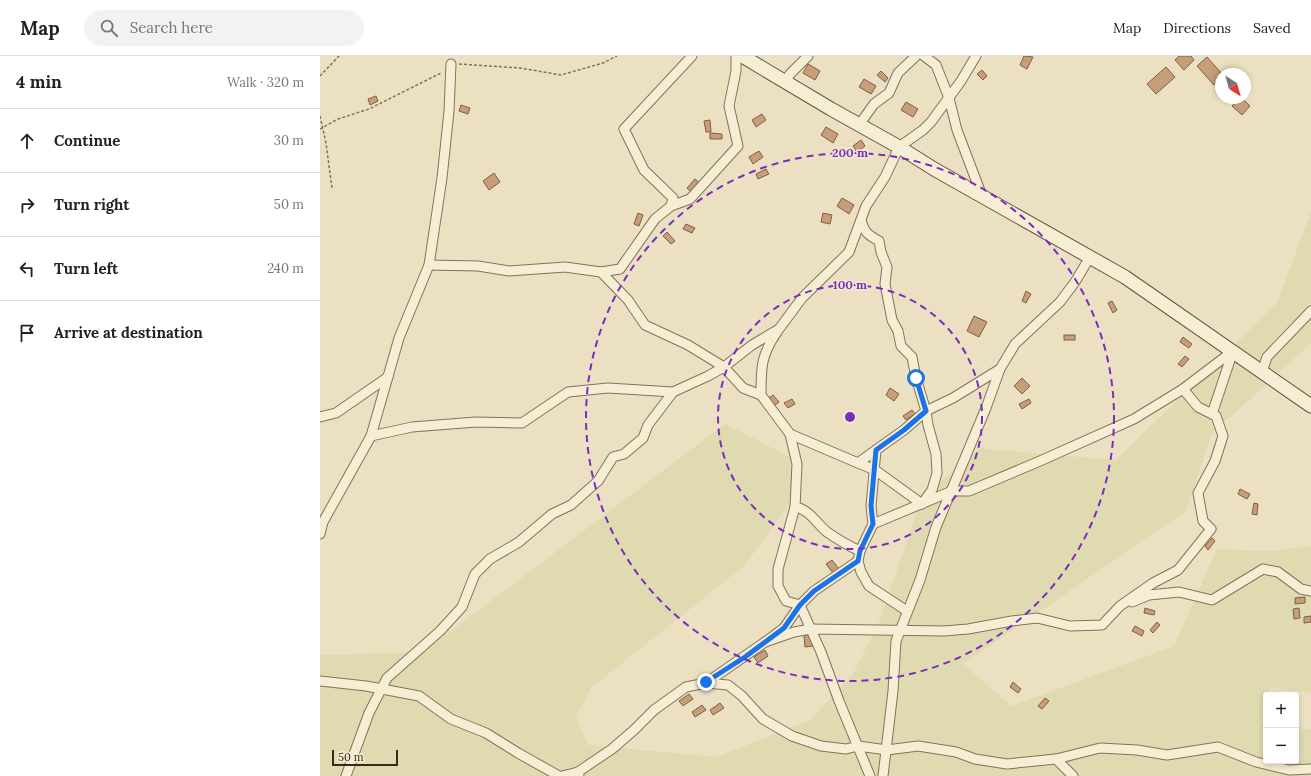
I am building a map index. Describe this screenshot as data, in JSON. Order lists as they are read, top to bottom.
{
  "scale_bar": "50 m",
  "north": "bottom right",
  "page": {
    "header": "Map",
    "search": "Search here",
    "nav": ["Map", "Directions", "Saved"],
    "heading": ["4 min", "Walk · 320 m"],
    "list": [
      ["Continue", "30 m"],
      ["Turn right", "50 m"],
      ["Turn left", "240 m"],
      "Arrive at destination"
    ],
    "map_buttons": ["+", "−"],
    "scale": "50 m"
  },
  "rings": ["200 m", "100 m"]
}
